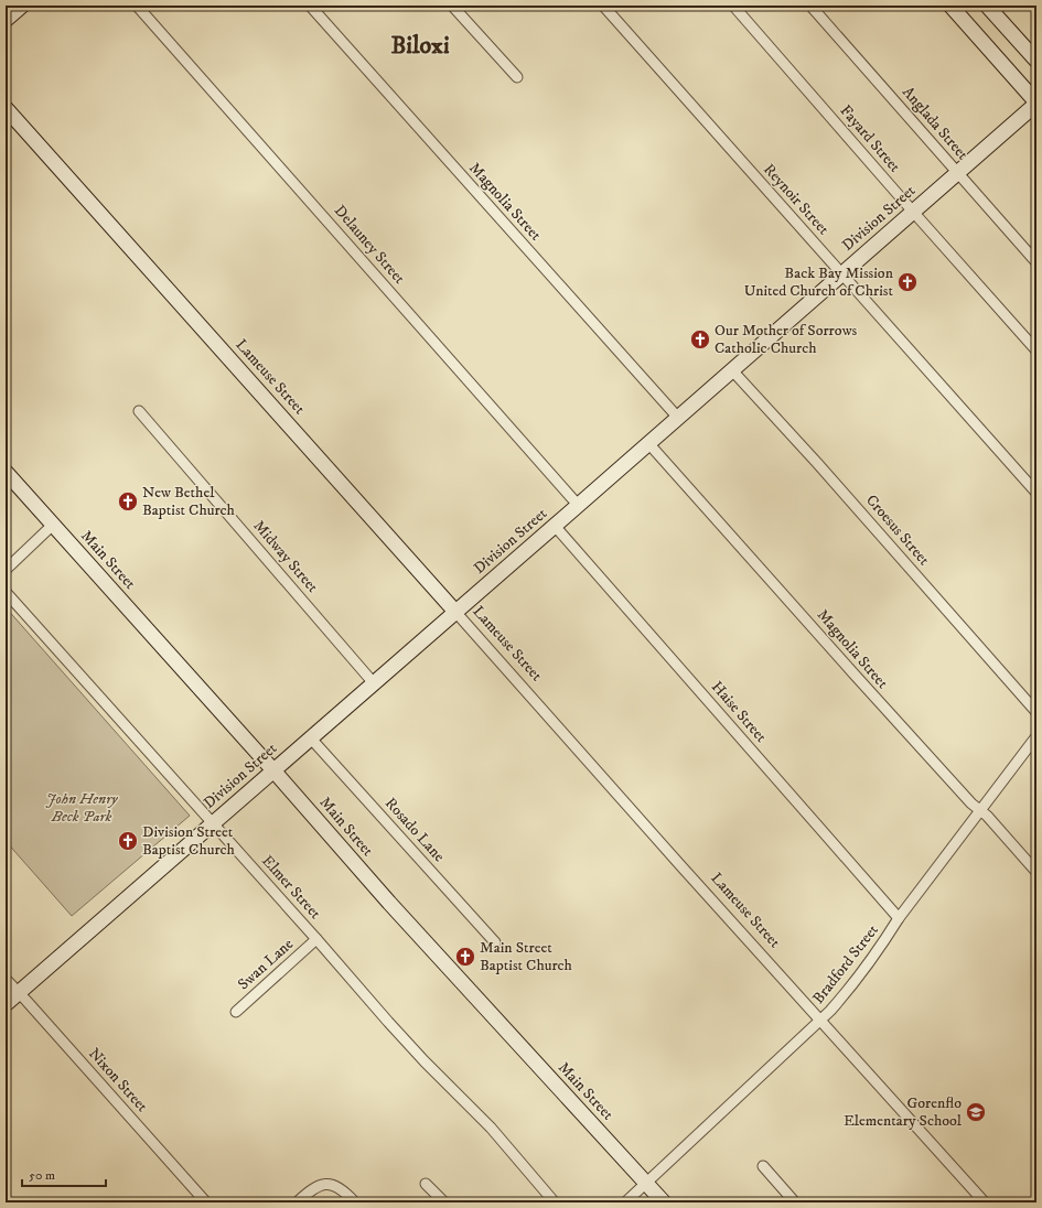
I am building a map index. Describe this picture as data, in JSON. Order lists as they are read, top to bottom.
{
  "streets": {
    "street": [
      "Anglada Street",
      "Fayard Street",
      "Reynoir Street",
      "Magnolia Street",
      "Division Street",
      "Delauney Street",
      "Lameuse Street",
      "Croesus Street",
      "Midway Street",
      "Main Street",
      "Haise Street",
      "Rosado Lane",
      "Elmer Street",
      "Swan Lane",
      "Bradford Street",
      "Nixon Street"
    ]
  },
  "crossings": [
    ["Anglada Street", "Division Street"],
    ["Fayard Street", "Division Street"],
    ["Reynoir Street", "Division Street"],
    ["Magnolia Street", "Division Street"],
    ["Magnolia Street", "Bradford Street"],
    ["Division Street", "Delauney Street"],
    ["Division Street", "Lameuse Street"],
    ["Division Street", "Croesus Street"],
    ["Division Street", "Midway Street"],
    ["Division Street", "Main Street"],
    ["Division Street", "Haise Street"],
    ["Division Street", "Rosado Lane"],
    ["Division Street", "Elmer Street"],
    ["Division Street", "Nixon Street"],
    ["Lameuse Street", "Bradford Street"],
    ["Main Street", "Bradford Street"],
    ["Haise Street", "Bradford Street"],
    ["Elmer Street", "Swan Lane"]
  ],
  "districts": ["Biloxi"],
  "parks": ["John Henry Beck Park"],
  "places": {
    "church": [
      "Back Bay Mission United Church of Christ",
      "Our Mother of Sorrows Catholic Church",
      "New Bethel Baptist Church",
      "Division Street Baptist Church",
      "Main Street Baptist Church"
    ],
    "school or university": ["Gorenflo Elementary School"]
  },
  "scale_bar": "50 m"
}
